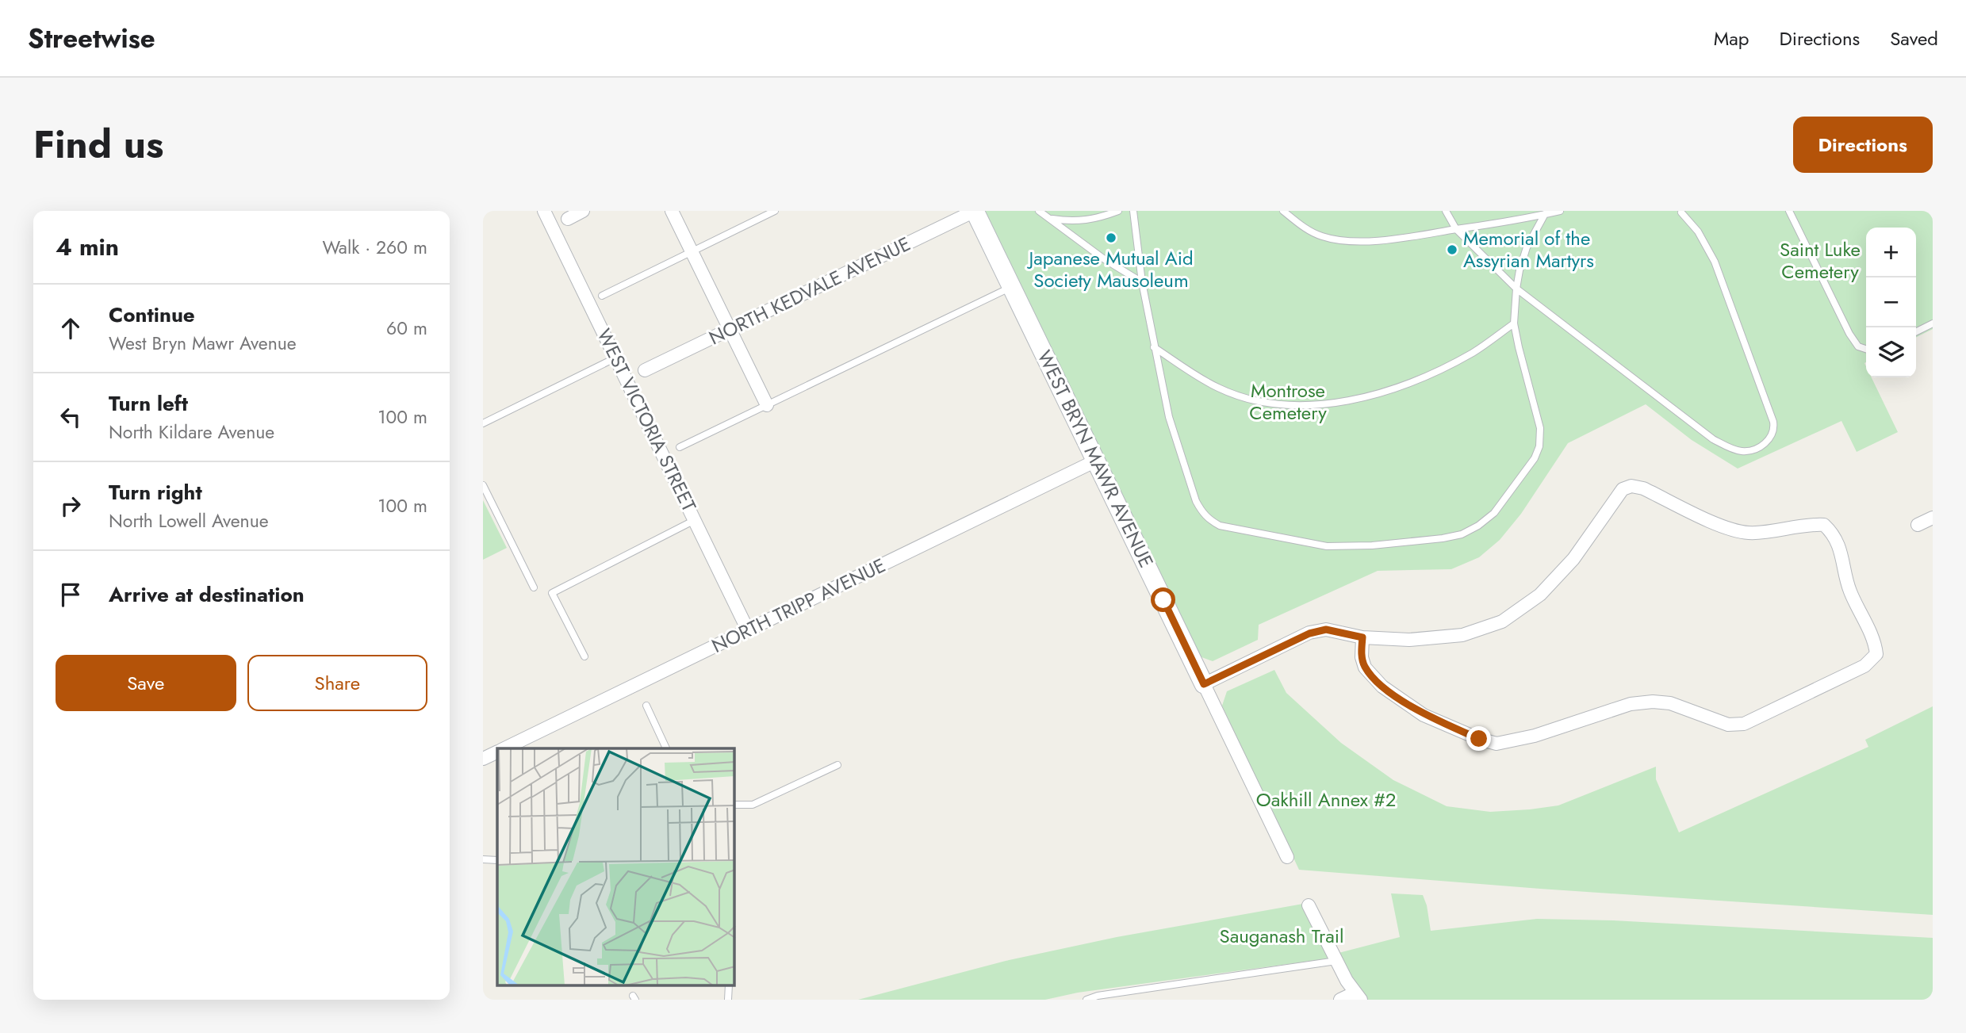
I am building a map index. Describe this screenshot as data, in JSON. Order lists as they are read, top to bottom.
{
  "streets": {
    "street": [
      "NORTH KEDVALE AVENUE",
      "WEST VICTORIA STREET",
      "WEST BRYN MAWR AVENUE",
      "NORTH TRIPP AVENUE"
    ]
  },
  "crossings": [
    ["NORTH KEDVALE AVENUE", "WEST BRYN MAWR AVENUE"],
    ["WEST VICTORIA STREET", "NORTH TRIPP AVENUE"],
    ["WEST BRYN MAWR AVENUE", "NORTH TRIPP AVENUE"]
  ],
  "parks": [
    "Saint Luke Cemetery",
    "Montrose Cemetery",
    "Oakhill Annex #2",
    "Sauganash Trail"
  ],
  "places": ["Japanese Mutual Aid Society Mausoleum", "Memorial of the Assyrian Martyrs"],
  "page": {
    "header": "Streetwise",
    "nav": ["Map", "Directions", "Saved"],
    "title": "Find us",
    "buttons": [
      "Directions",
      ["Save", "Share"]
    ],
    "heading": ["4 min", "Walk · 260 m"],
    "map_buttons": ["+", "−"],
    "list": [
      ["Continue", "West Bryn Mawr Avenue", "60 m"],
      ["Turn left", "North Kildare Avenue", "100 m"],
      ["Turn right", "North Lowell Avenue", "100 m"],
      "Arrive at destination"
    ]
  }
}
